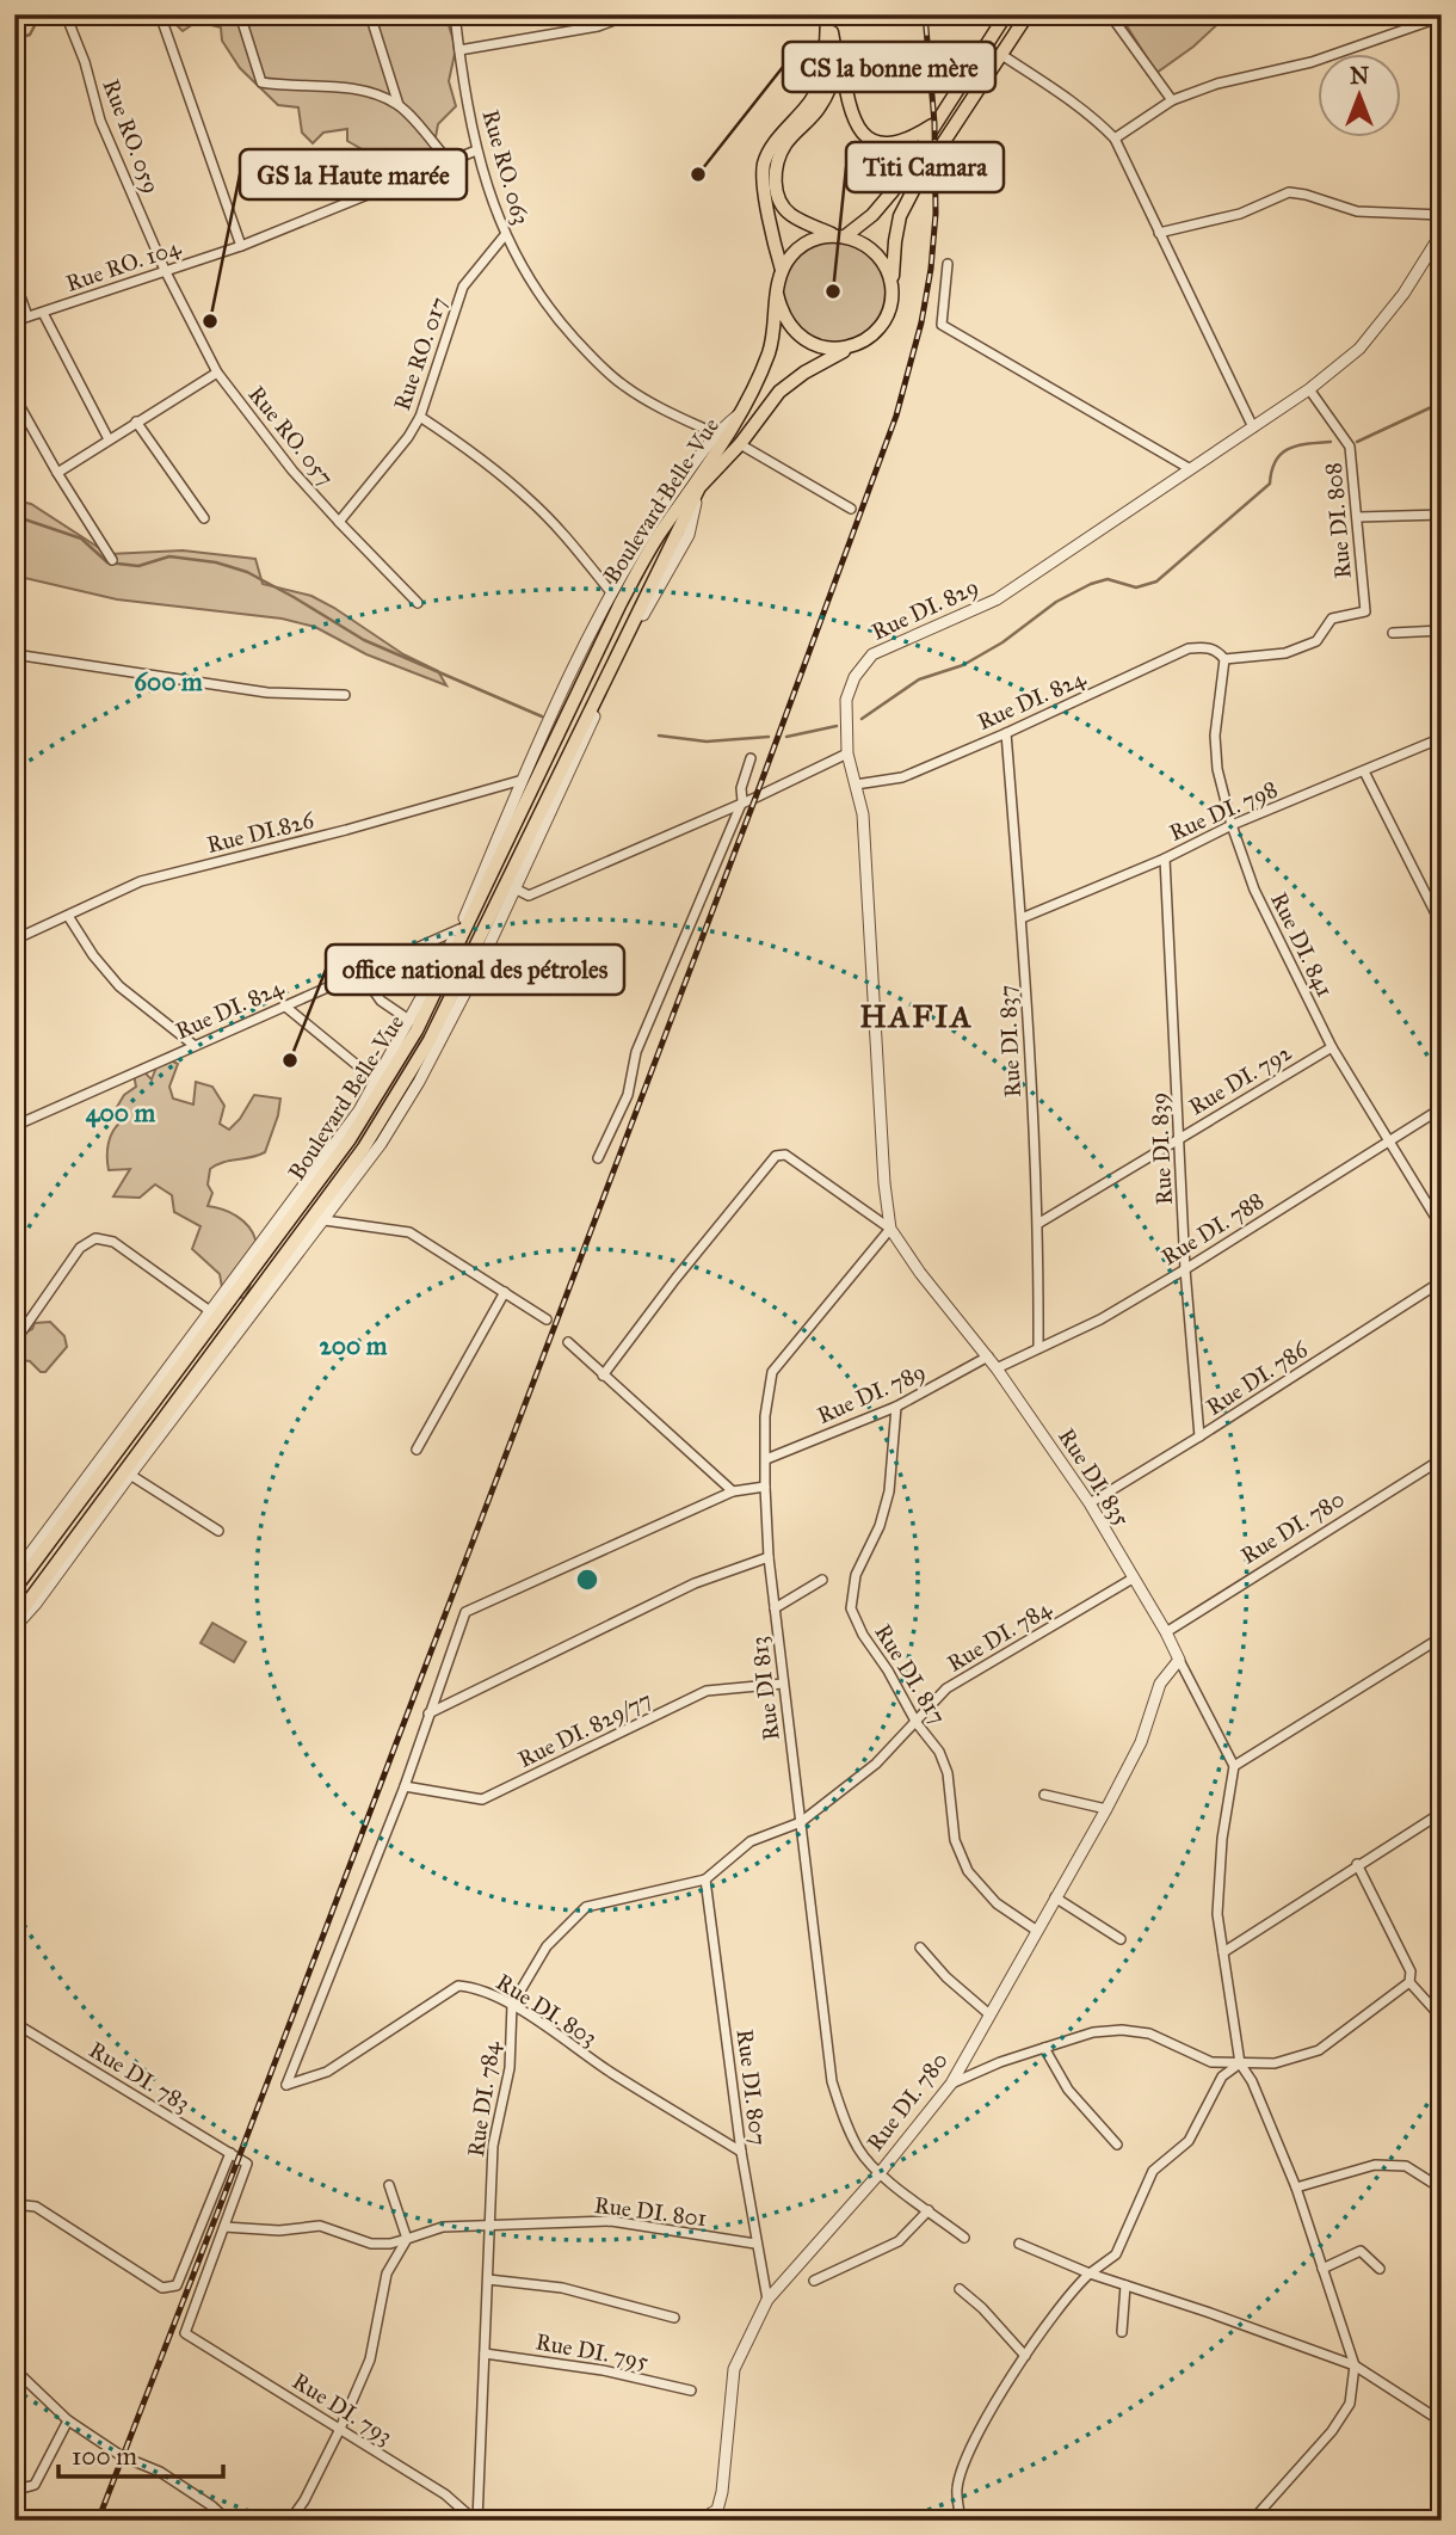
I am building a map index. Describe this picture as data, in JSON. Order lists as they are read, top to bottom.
{
  "streets": {
    "main road": ["Boulevard Belle-Vue"],
    "street": [
      "Rue RO. 059",
      "Rue RO. 063",
      "Rue RO. 104",
      "Rue RO. 017",
      "Rue RO. 057",
      "Rue DI. 808",
      "Rue DI. 829",
      "Rue DI. 824",
      "Rue DI. 798",
      "Rue DI.826",
      "Rue DI. 841",
      "Rue DI. 837",
      "Rue DI. 792",
      "Rue DI. 839",
      "Rue DI. 788",
      "Rue DI. 786",
      "Rue DI. 789",
      "Rue DI. 835",
      "Rue DI. 780",
      "Rue DI. 784",
      "Rue DI. 817",
      "Rue DI 813",
      "Rue DI. 829/77",
      "Rue DI. 803",
      "Rue DI. 783",
      "Rue DI. 807",
      "Rue DI. 801",
      "Rue DI. 795",
      "Rue DI. 793"
    ]
  },
  "crossings": [
    ["Rue RO. 059", "Rue RO. 104"],
    ["Rue RO. 059", "Rue RO. 057"],
    ["Rue RO. 063", "Rue RO. 104"],
    ["Rue RO. 063", "Rue RO. 017"],
    ["Rue RO. 063", "Boulevard Belle-Vue"],
    ["Rue RO. 104", "Rue RO. 057"],
    ["Rue RO. 017", "Rue RO. 057"],
    ["Boulevard Belle-Vue", "Rue DI. 824"],
    ["Boulevard Belle-Vue", "Rue DI.826"],
    ["Rue DI. 808", "Rue DI. 829"],
    ["Rue DI. 808", "Rue DI. 824"],
    ["Rue DI. 829", "Rue DI. 824"],
    ["Rue DI. 829", "Rue DI. 835"],
    ["Rue DI. 829", "Rue DI 813"],
    ["Rue DI. 824", "Rue DI. 841"],
    ["Rue DI. 824", "Rue DI. 837"],
    ["Rue DI. 798", "Rue DI. 841"],
    ["Rue DI. 798", "Rue DI. 837"],
    ["Rue DI. 798", "Rue DI. 839"],
    ["Rue DI. 841", "Rue DI. 792"],
    ["Rue DI. 841", "Rue DI. 788"],
    ["Rue DI. 837", "Rue DI. 792"],
    ["Rue DI. 837", "Rue DI. 788"],
    ["Rue DI. 792", "Rue DI. 839"],
    ["Rue DI. 839", "Rue DI. 788"],
    ["Rue DI. 839", "Rue DI. 786"],
    ["Rue DI. 788", "Rue DI. 835"],
    ["Rue DI. 786", "Rue DI. 835"],
    ["Rue DI. 789", "Rue DI. 835"],
    ["Rue DI. 789", "Rue DI. 817"],
    ["Rue DI. 789", "Rue DI 813"],
    ["Rue DI. 835", "Rue DI. 780"],
    ["Rue DI. 835", "Rue DI. 784"],
    ["Rue DI. 835", "Rue DI 813"],
    ["Rue DI. 780", "Rue DI. 817"],
    ["Rue DI. 780", "Rue DI 813"],
    ["Rue DI. 780", "Rue DI. 807"],
    ["Rue DI. 784", "Rue DI. 817"],
    ["Rue DI. 784", "Rue DI 813"],
    ["Rue DI. 784", "Rue DI. 803"],
    ["Rue DI. 784", "Rue DI. 807"],
    ["Rue DI. 784", "Rue DI. 801"],
    ["Rue DI. 784", "Rue DI. 795"],
    ["Rue DI. 784", "Rue DI. 793"],
    ["Rue DI 813", "Rue DI. 829/77"],
    ["Rue DI. 829/77", "Rue DI. 803"],
    ["Rue DI. 803", "Rue DI. 807"],
    ["Rue DI. 783", "Rue DI. 801"],
    ["Rue DI. 783", "Rue DI. 793"],
    ["Rue DI. 807", "Rue DI. 801"],
    ["Rue DI. 801", "Rue DI. 793"]
  ],
  "districts": ["HAFIA"],
  "places": [
    "CS la bonne mère",
    "Titi Camara",
    "GS la Haute marée",
    "office national des pétroles"
  ],
  "scale_bar": "100 m",
  "north": "top",
  "rings": ["600 m", "400 m", "200 m"]
}
